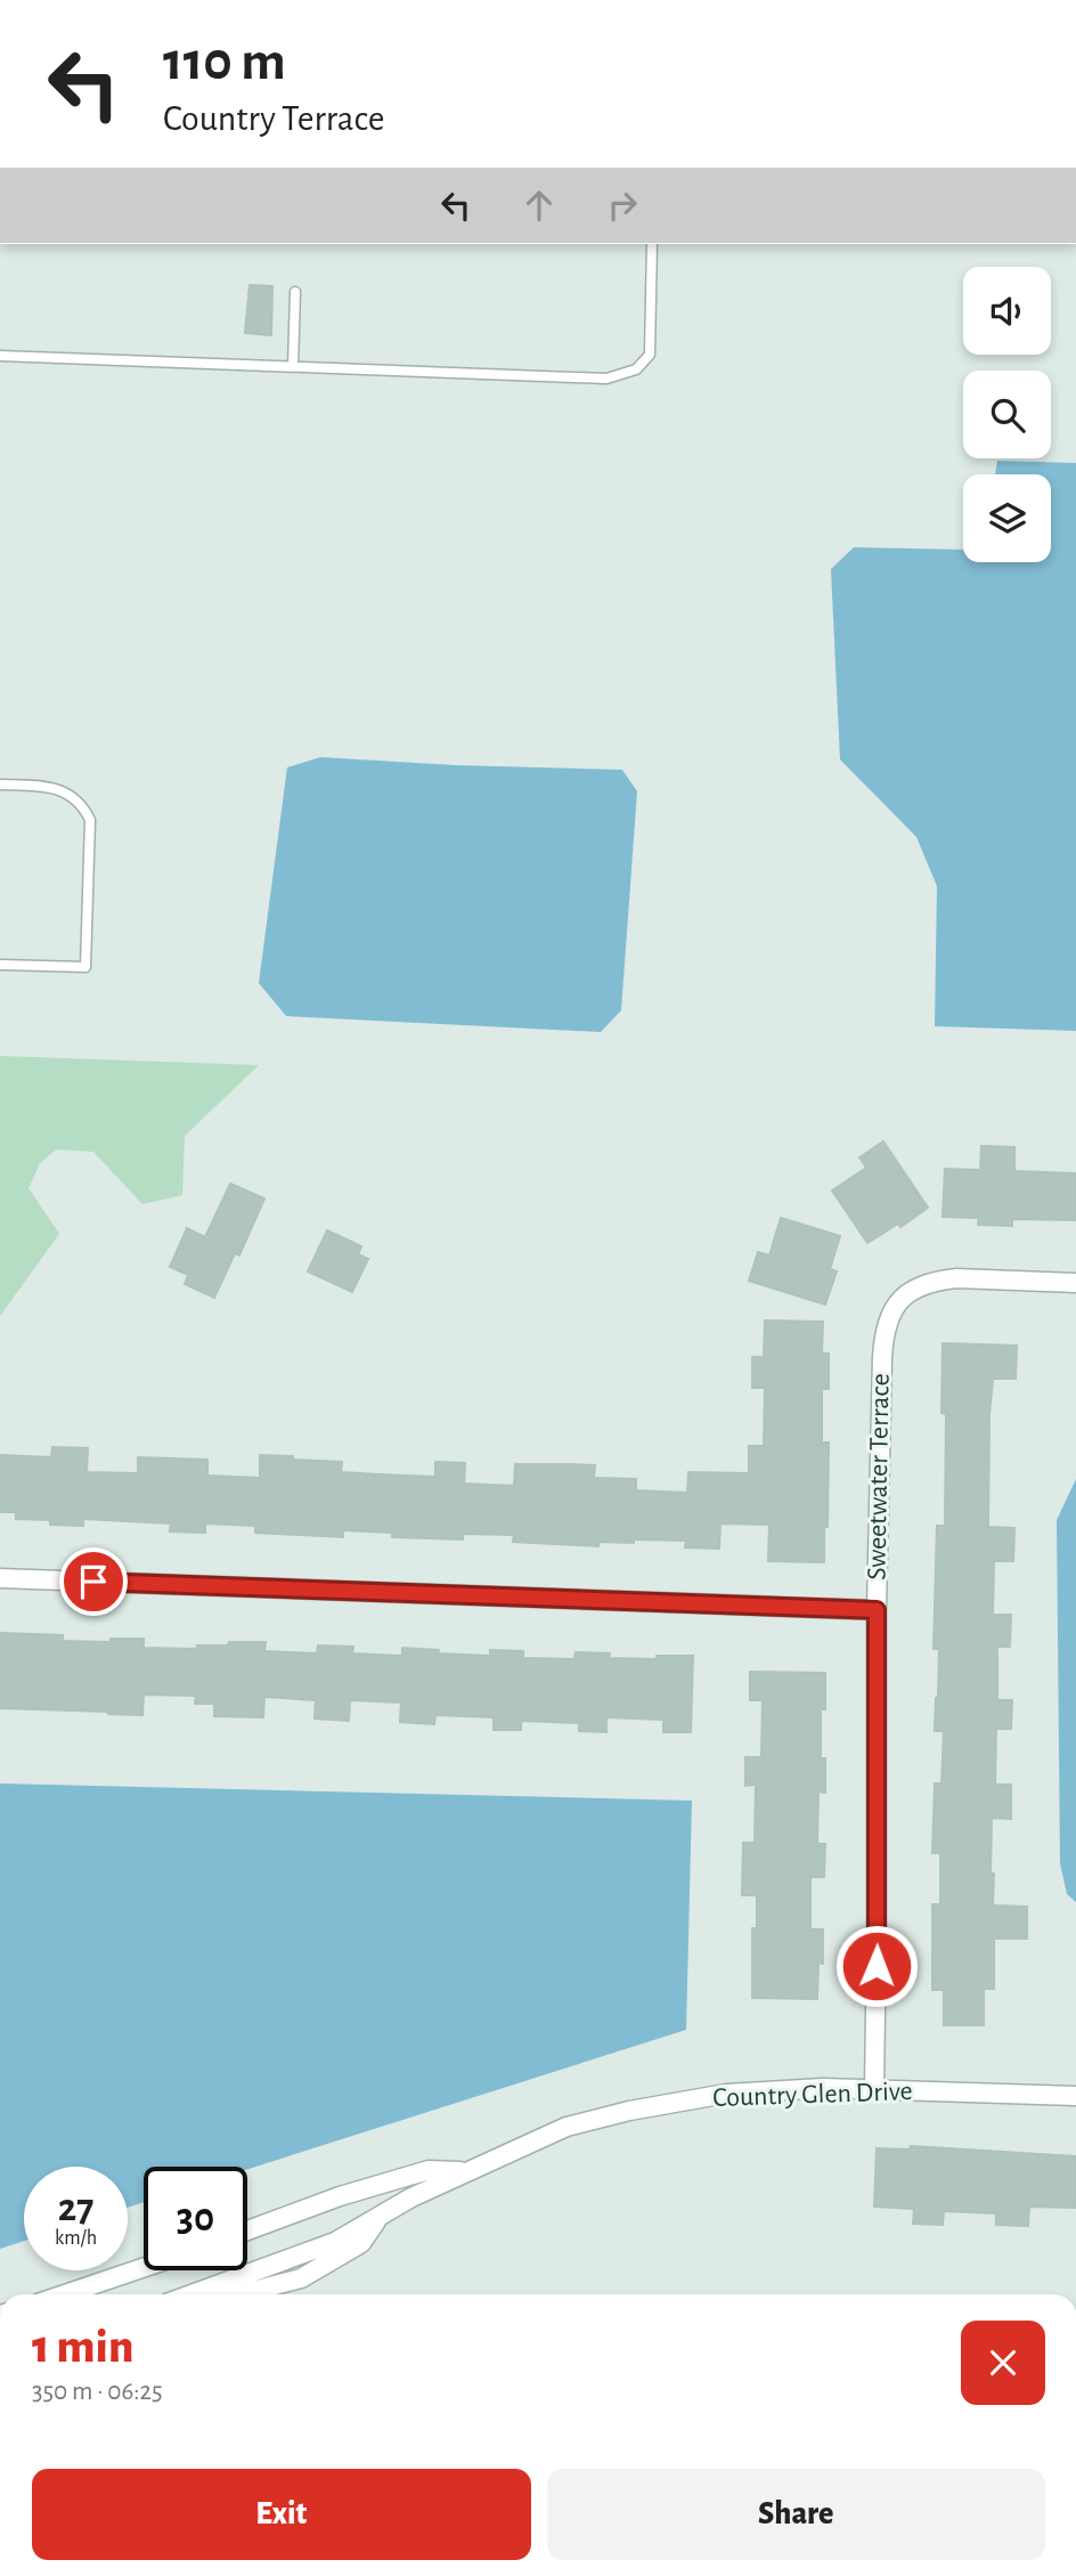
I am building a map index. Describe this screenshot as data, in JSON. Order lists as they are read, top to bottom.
{
  "streets": {
    "street": ["Sweetwater Terrace", "Country Glen Drive"]
  },
  "crossings": [
    ["Sweetwater Terrace", "Country Glen Drive"]
  ],
  "page": {
    "turn": ["110 m", "Country Terrace"],
    "speed": "27 km/h",
    "limit": "30",
    "heading": ["1 min", "350 m · 06:25"],
    "buttons": ["Exit", "Share"]
  }
}
